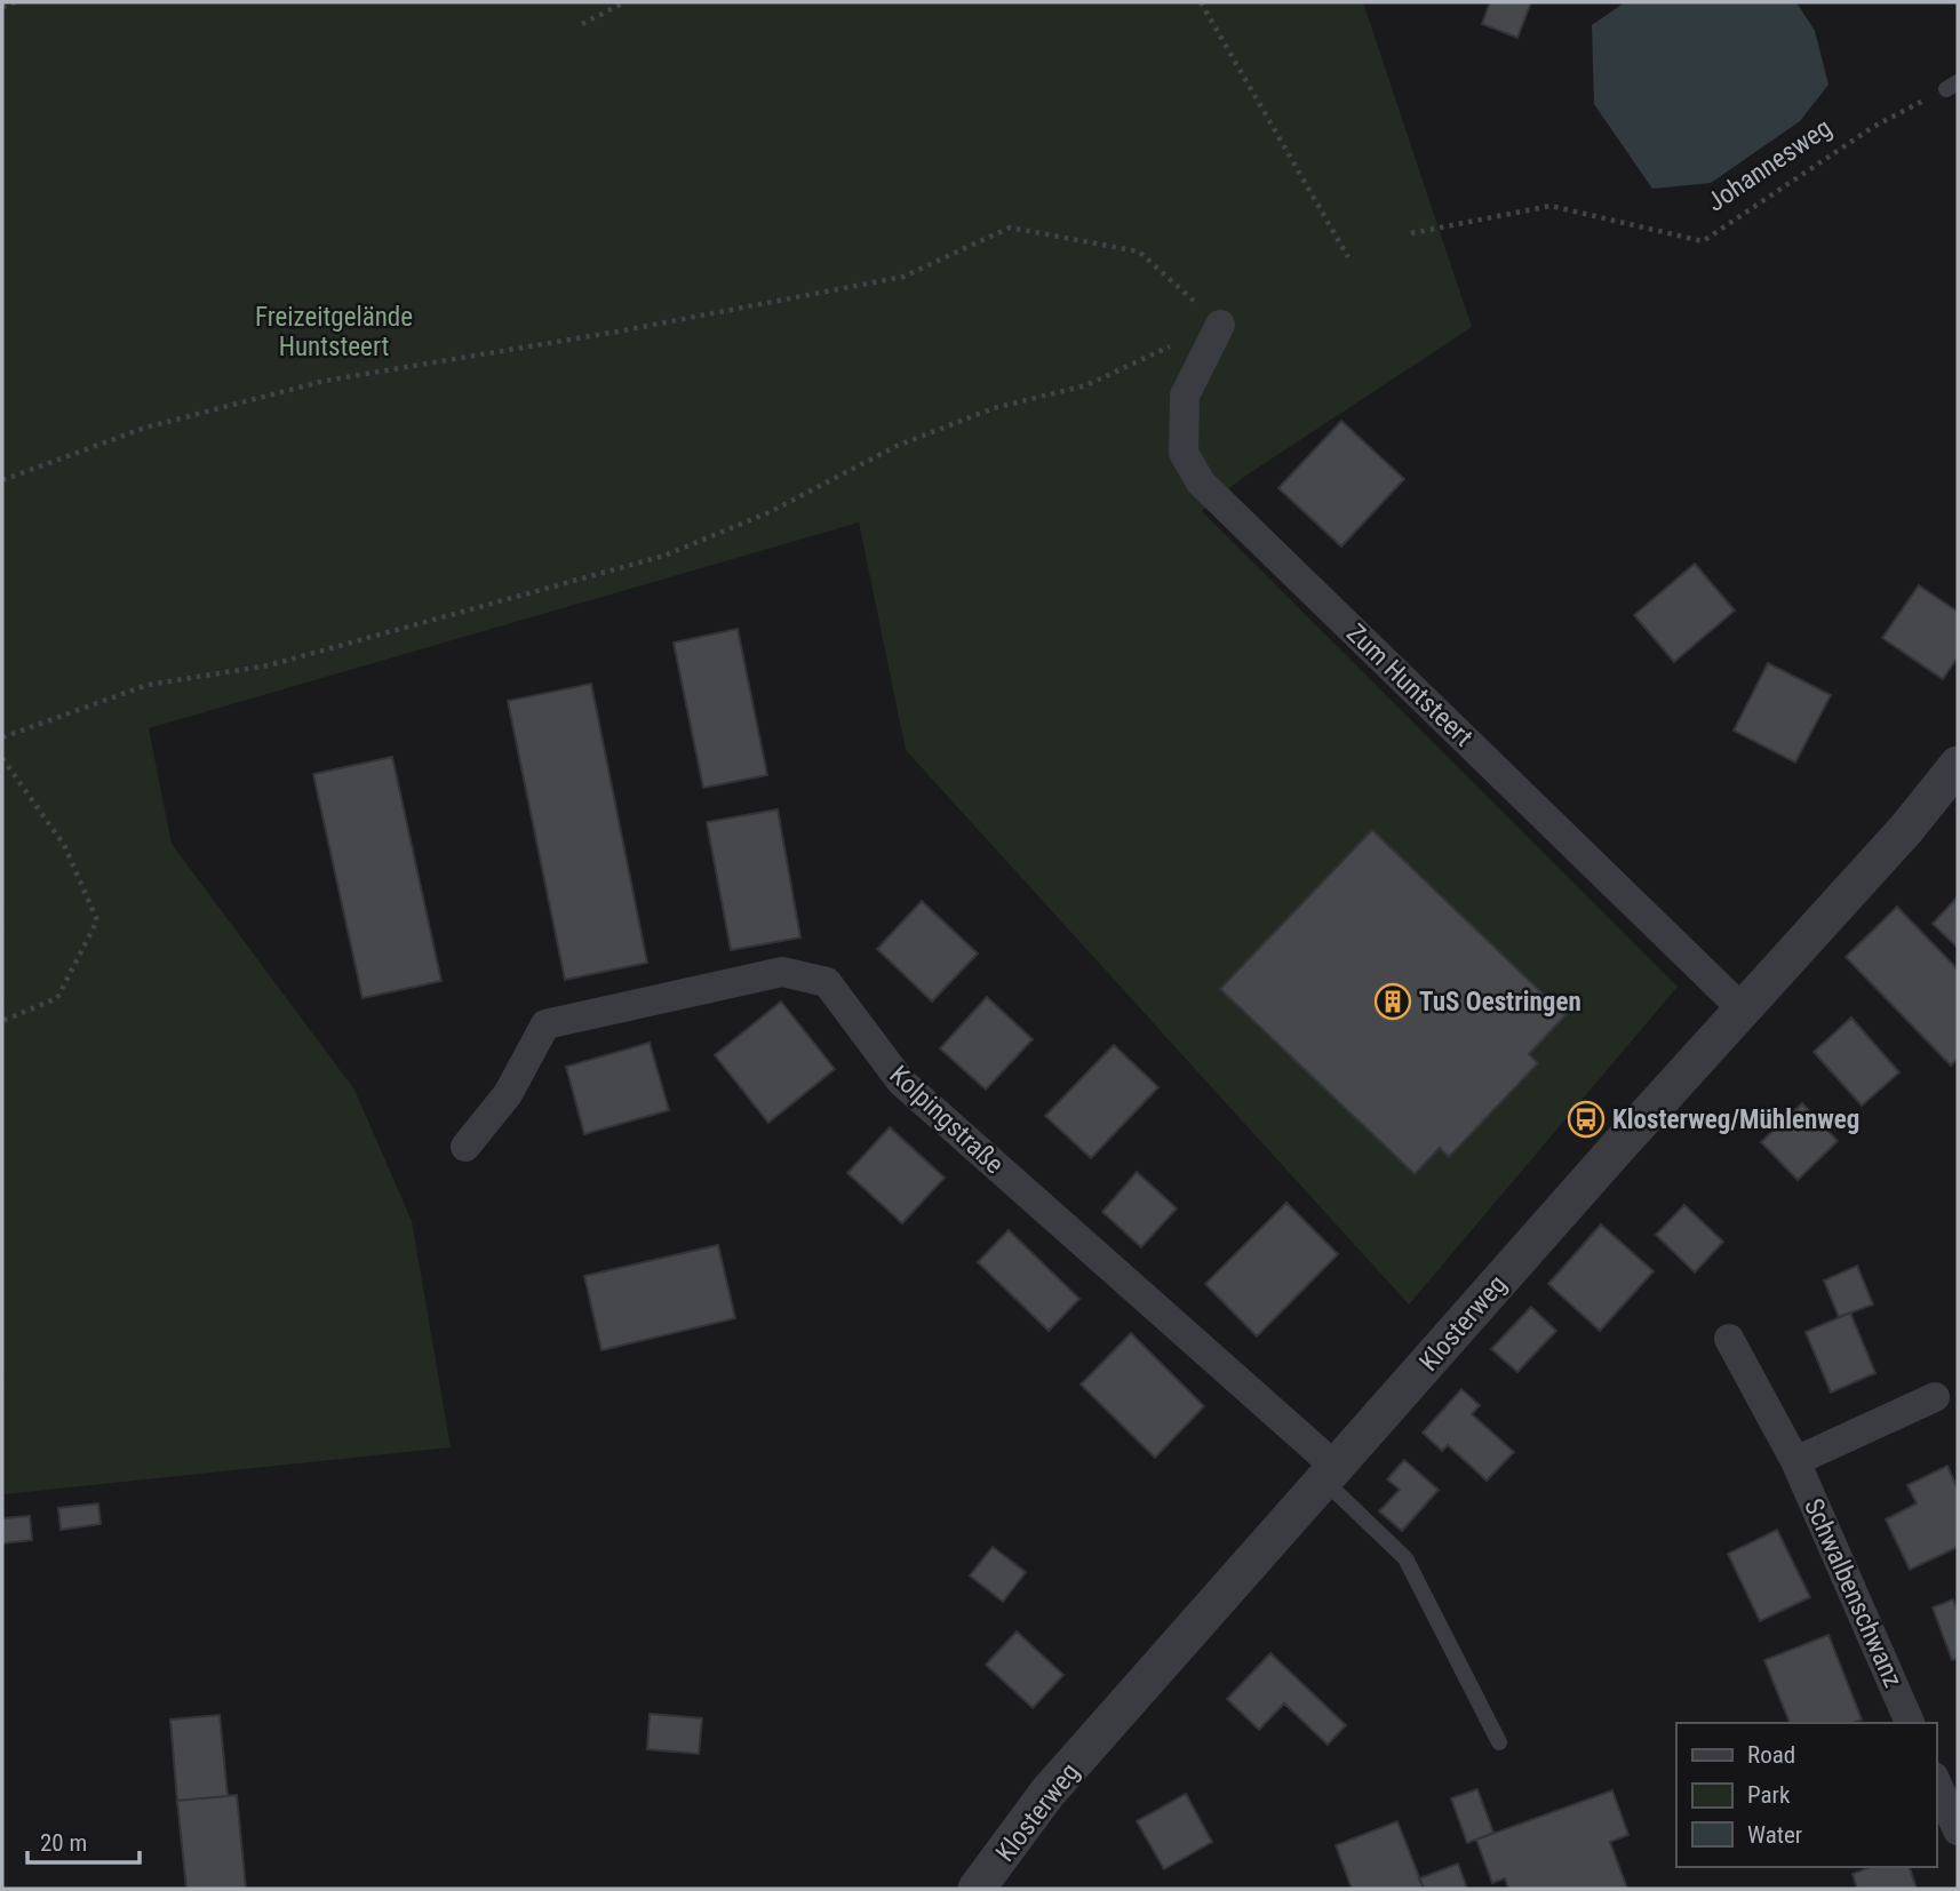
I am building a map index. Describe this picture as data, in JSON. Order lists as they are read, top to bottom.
{
  "streets": {
    "street": [
      "Zum Huntsteert",
      "Kolpingstraße",
      "Klosterweg",
      "Schwalbenschwanz"
    ],
    "path": ["Johannesweg"]
  },
  "crossings": [
    ["Zum Huntsteert", "Klosterweg"],
    ["Kolpingstraße", "Klosterweg"]
  ],
  "parks": ["Freizeitgelände Huntsteert"],
  "places": {
    "building": ["TuS Oestringen"],
    "bus stop": ["Klosterweg/Mühlenweg"]
  },
  "legend": ["Road", "Park", "Water"],
  "scale_bar": "20 m"
}
